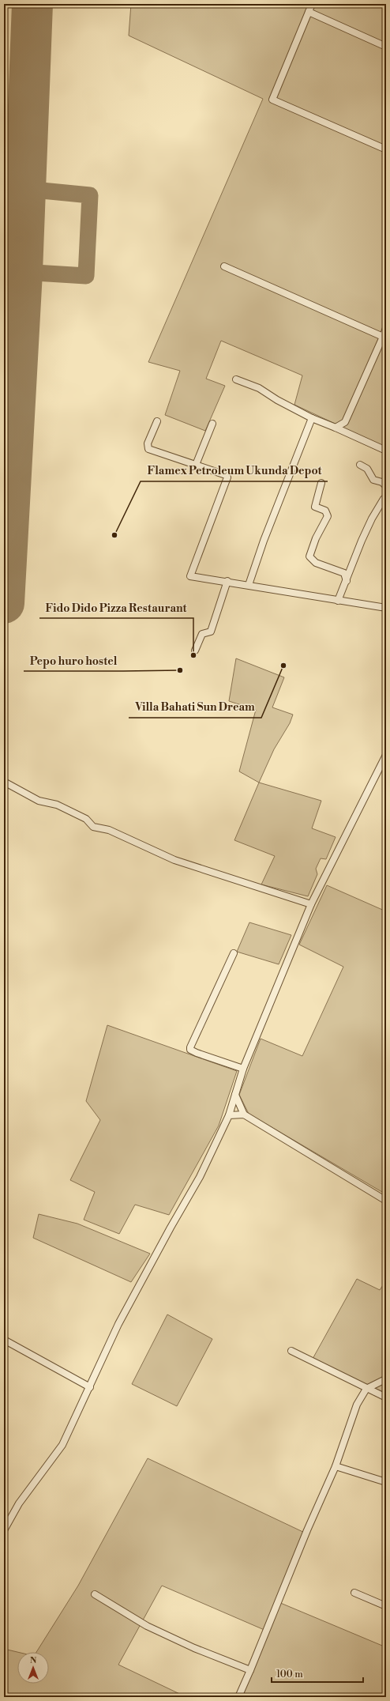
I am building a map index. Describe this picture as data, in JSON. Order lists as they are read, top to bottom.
{
  "places": [
    "Flamex Petroleum Ukunda Depot",
    "Fido Dido Pizza Restaurant",
    "Villa Bahati Sun Dream",
    "Pepo huro hostel"
  ],
  "scale_bar": "100 m",
  "north": "top"
}
